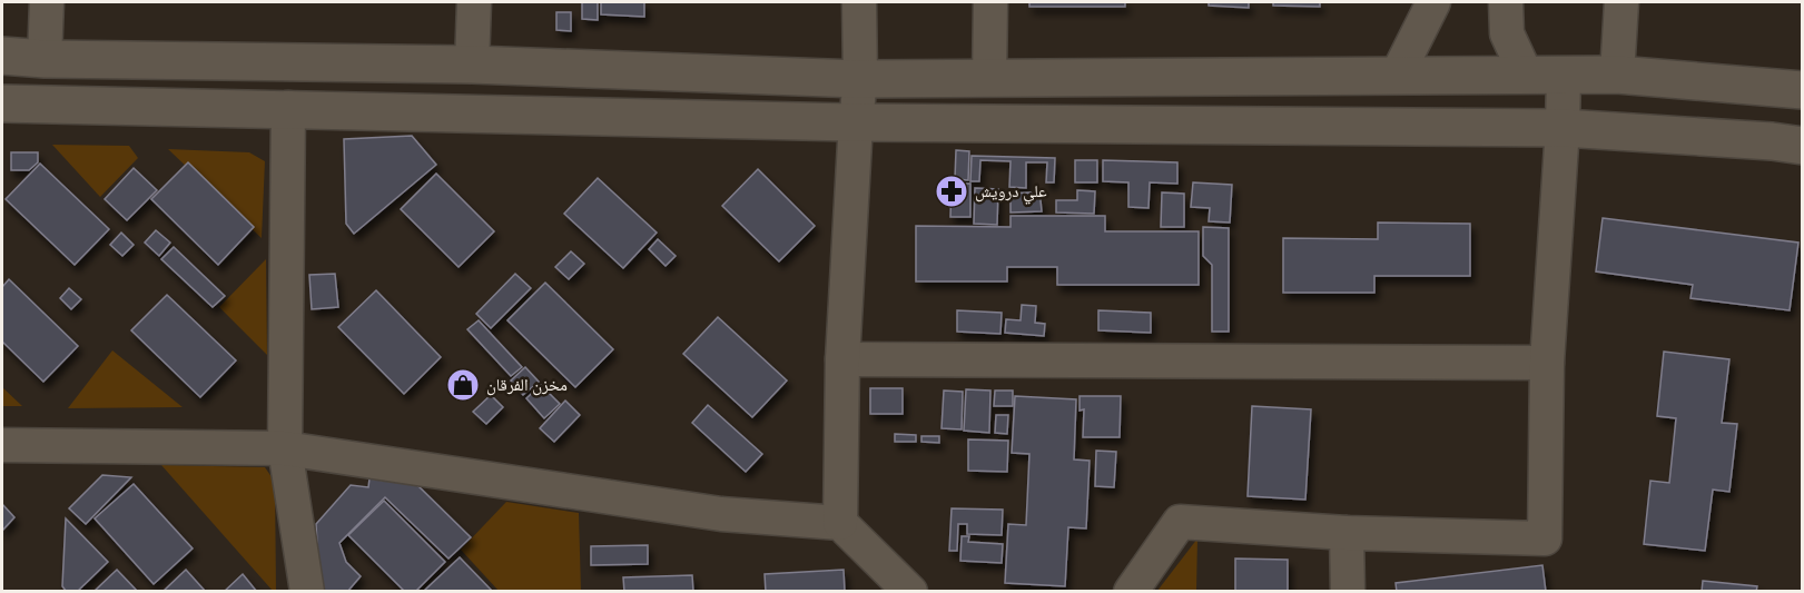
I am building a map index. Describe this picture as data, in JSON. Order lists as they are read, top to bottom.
{
  "places": {
    "pharmacy": ["علي درويش"],
    "shop": ["مخزن الفرقان"]
  }
}
